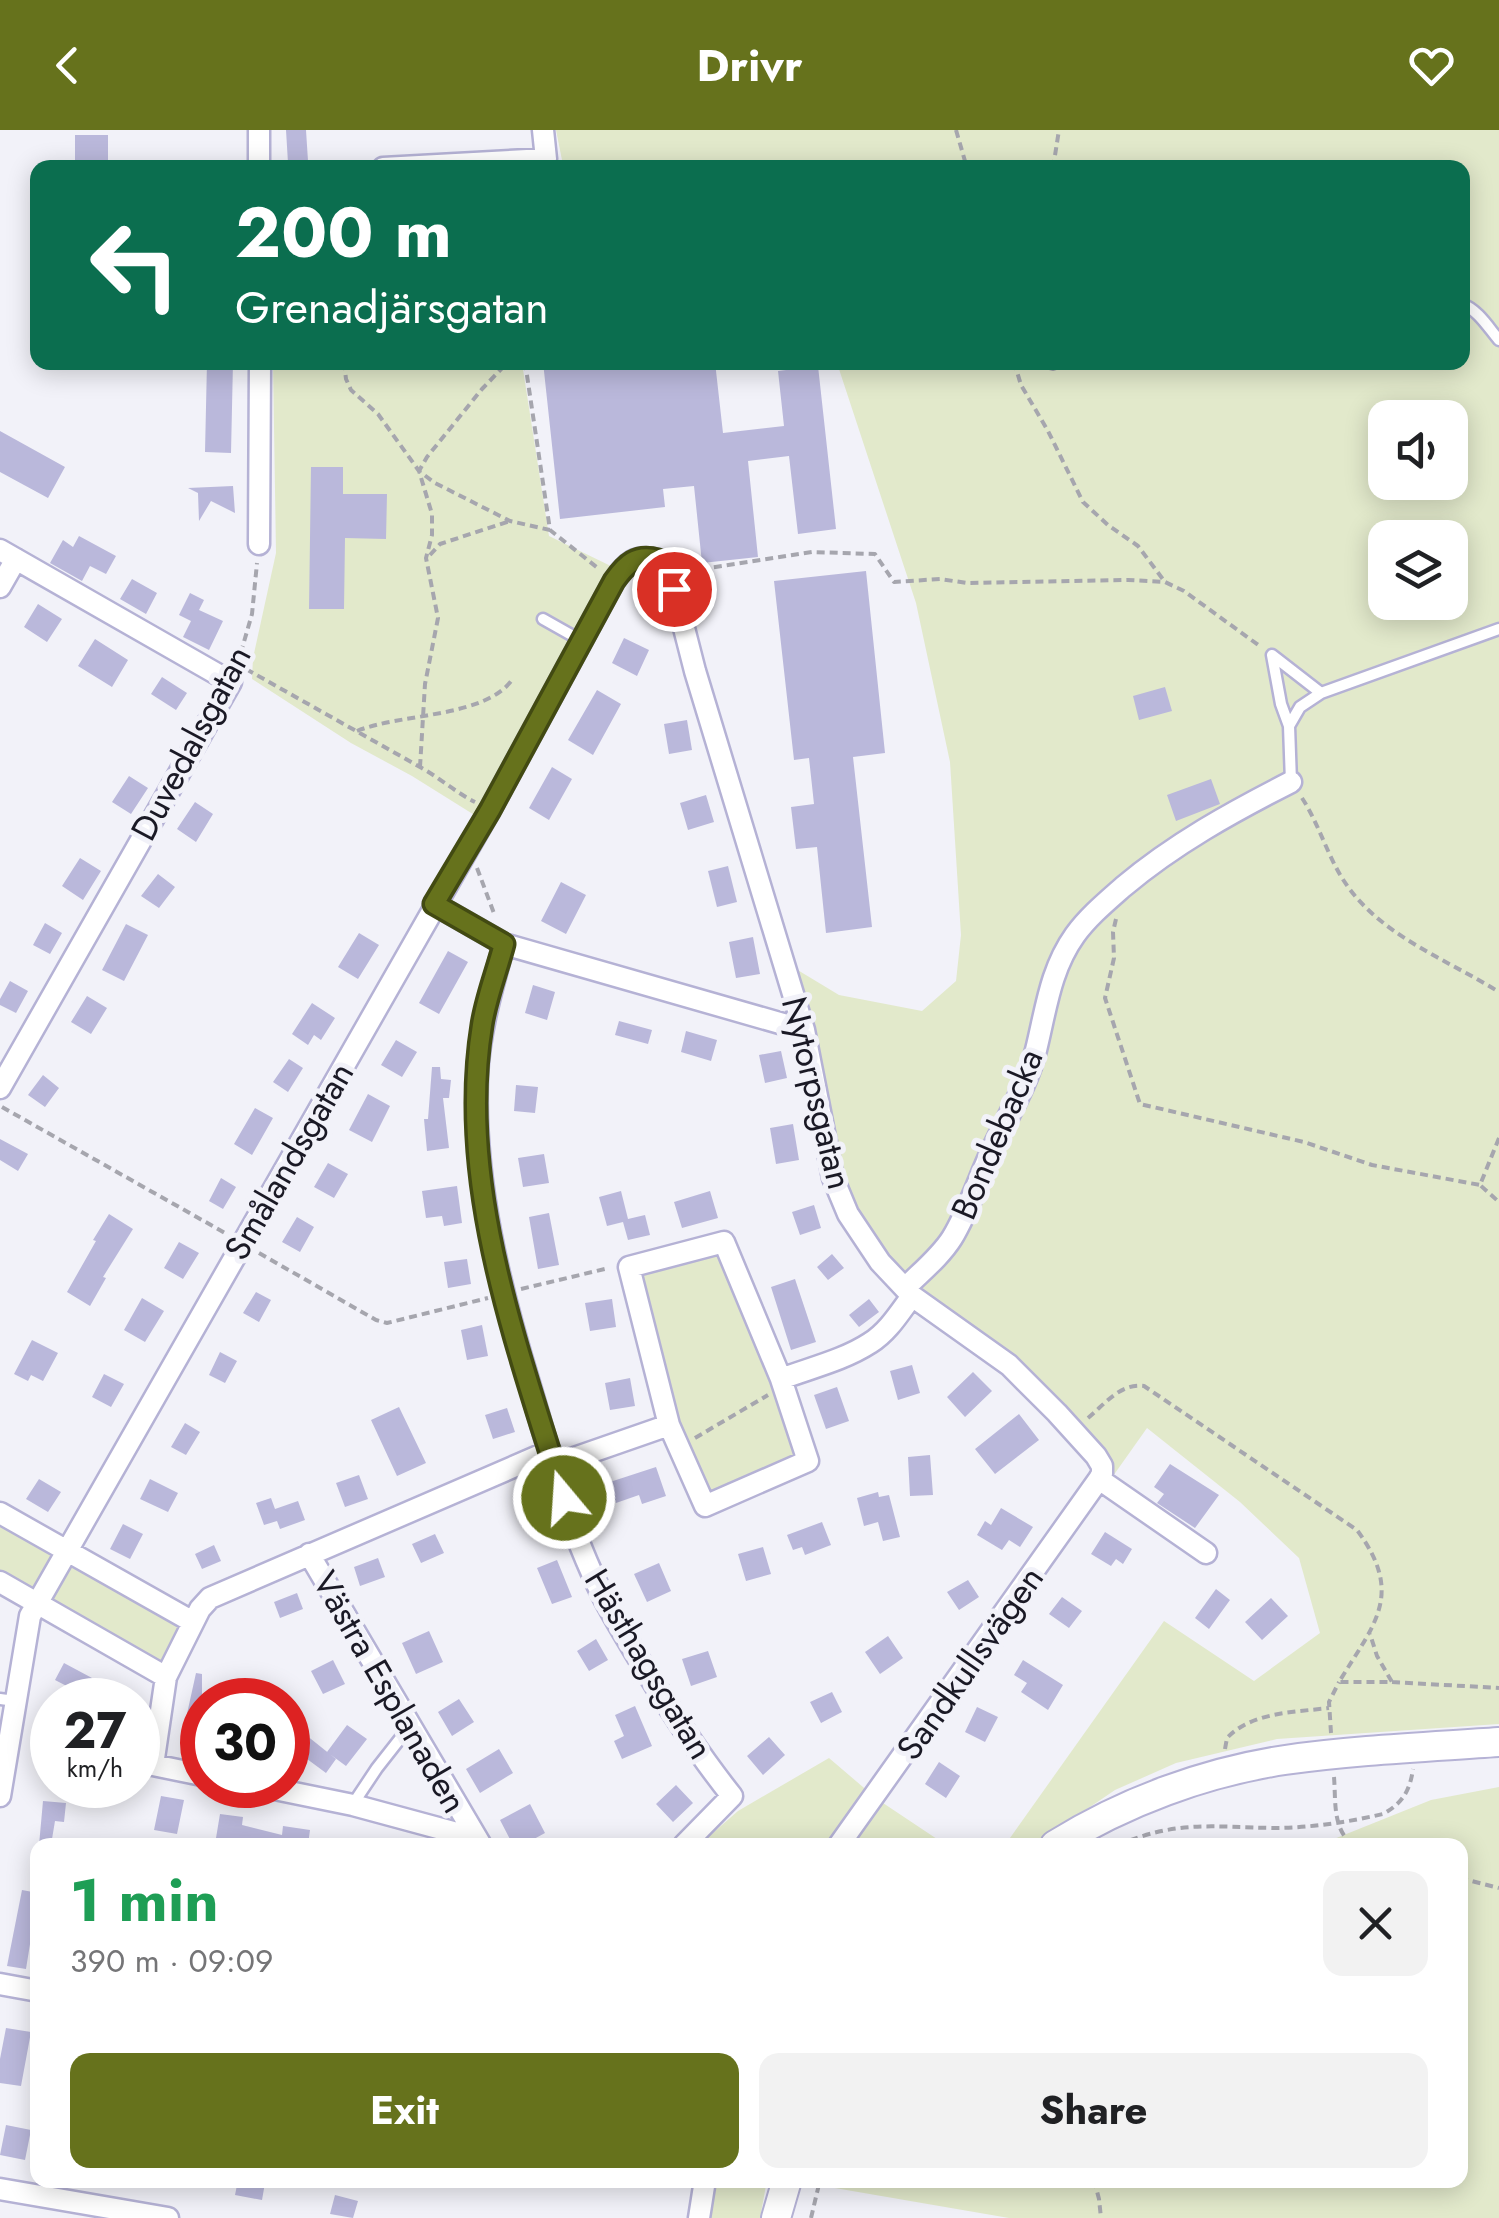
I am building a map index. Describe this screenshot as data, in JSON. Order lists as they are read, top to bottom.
{
  "streets": {
    "street": [
      "Duvedalsgatan",
      "Nytorpsgatan",
      "Bondebacka",
      "Smålandsgatan",
      "Sandkullsvägen",
      "Hästhagsgatan",
      "Västra Esplanaden"
    ]
  },
  "crossings": [
    ["Nytorpsgatan", "Bondebacka"],
    ["Nytorpsgatan", "Smålandsgatan"],
    ["Nytorpsgatan", "Sandkullsvägen"]
  ],
  "page": {
    "header": "Drivr",
    "turn": ["200 m", "Grenadjärsgatan"],
    "speed": "27 km/h",
    "limit": "30",
    "heading": ["1 min", "390 m · 09:09"],
    "buttons": ["Exit", "Share"]
  }
}
